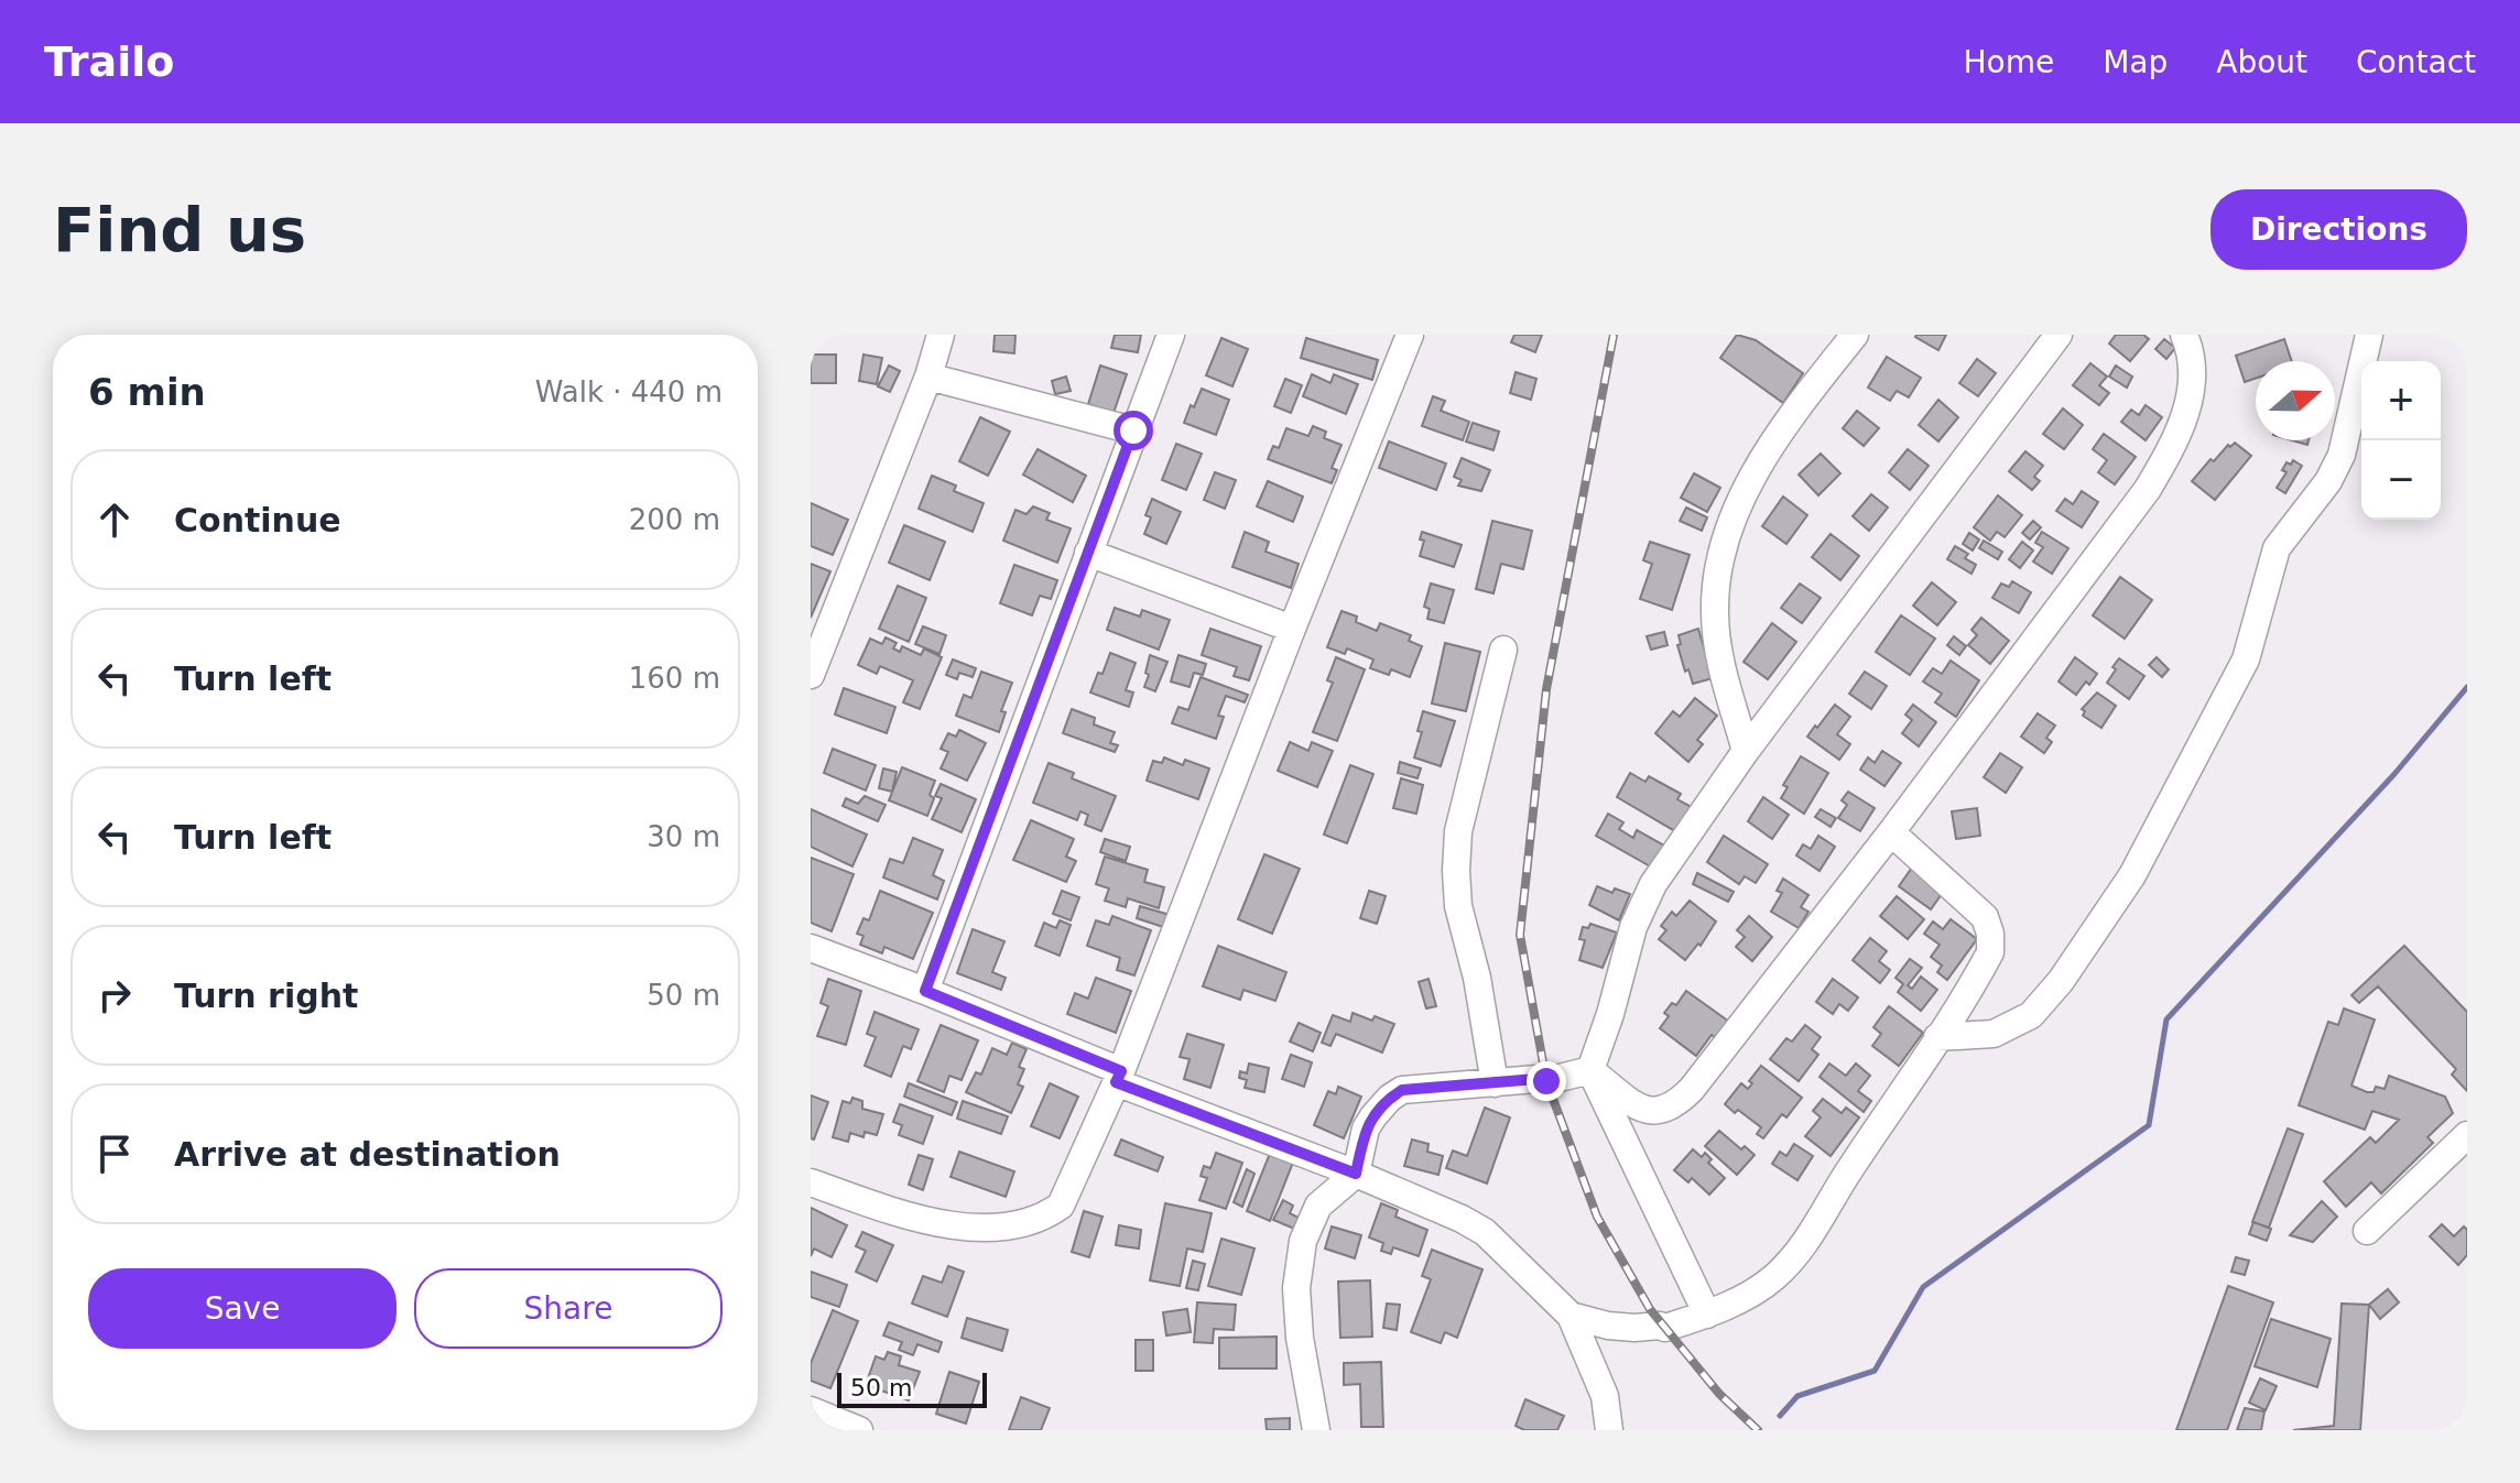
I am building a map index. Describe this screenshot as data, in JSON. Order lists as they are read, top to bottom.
{
  "scale_bar": "50 m",
  "north": "right",
  "page": {
    "header": "Trailo",
    "nav": [
      "Home",
      "Map",
      "About",
      "Contact"
    ],
    "buttons": [
      "Directions",
      ["Save", "Share"]
    ],
    "title": "Find us",
    "heading": ["6 min", "Walk · 440 m"],
    "map_buttons": ["+", "−"],
    "list": [
      ["Continue", "200 m"],
      ["Turn left", "160 m"],
      ["Turn left", "30 m"],
      ["Turn right", "50 m"],
      "Arrive at destination"
    ],
    "scale": "50 m"
  }
}
